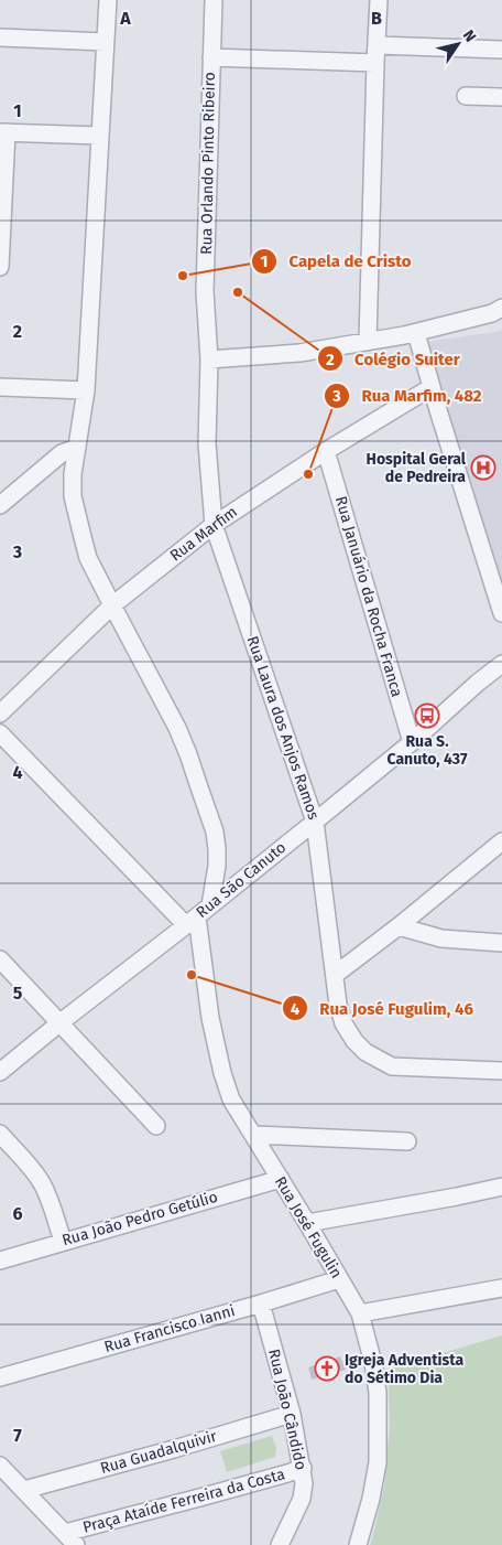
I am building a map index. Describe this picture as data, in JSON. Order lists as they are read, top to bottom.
{
  "streets": {
    "street": [
      "Rua Orlando Pinto Ribeiro",
      "Rua Marfim",
      "Rua Januário da Rocha Franca",
      "Rua Laura dos Anjos Ramos",
      "Rua São Canuto",
      "Rua João Pedro Getúlio",
      "Rua José Fugulin",
      "Rua Francisco Ianni",
      "Rua João Cândido",
      "Rua Guadalquivir",
      "Praça Ataíde Ferreira da Costa"
    ]
  },
  "crossings": [
    ["Rua Orlando Pinto Ribeiro", "Rua Laura dos Anjos Ramos"],
    ["Rua Marfim", "Rua Januário da Rocha Franca"],
    ["Rua Marfim", "Rua Laura dos Anjos Ramos"],
    ["Rua Marfim", "Rua José Fugulin"],
    ["Rua Januário da Rocha Franca", "Rua São Canuto"],
    ["Rua Laura dos Anjos Ramos", "Rua São Canuto"],
    ["Rua São Canuto", "Rua José Fugulin"],
    ["Rua João Pedro Getúlio", "Rua José Fugulin"],
    ["Rua José Fugulin", "Rua Francisco Ianni"],
    ["Rua Francisco Ianni", "Rua João Cândido"],
    ["Rua João Cândido", "Rua Guadalquivir"],
    ["Rua João Cândido", "Praça Ataíde Ferreira da Costa"]
  ],
  "places": {
    "other": [
      "Capela de Cristo",
      "Colégio Suiter",
      "Rua Marfim, 482",
      "Rua José Fugulim, 46"
    ],
    "hospital": ["Hospital Geral de Pedreira"],
    "bus stop": ["Rua S. Canuto, 437"],
    "church": ["Igreja Adventista do Sétimo Dia"]
  },
  "north": "top right",
  "grid": {
    "columns": ["A", "B"],
    "rows": [
      "1",
      "2",
      "3",
      "4",
      "5",
      "6",
      "7"
    ]
  }
}
